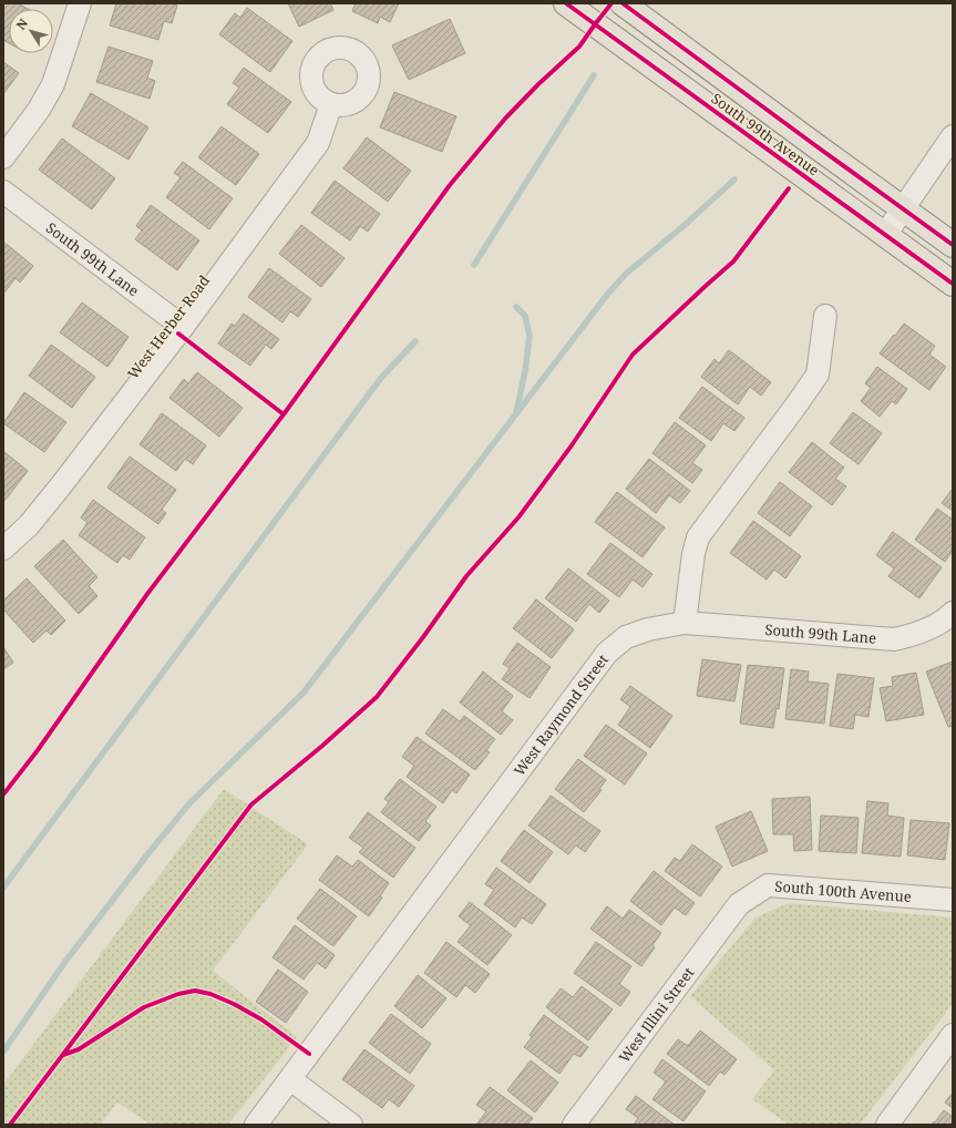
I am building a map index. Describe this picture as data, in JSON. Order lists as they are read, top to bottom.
{
  "streets": {
    "main road": ["South 99th Avenue"],
    "street": [
      "South 99th Lane",
      "West Herber Road",
      "West Raymond Street",
      "South 100th Avenue",
      "West Illini Street"
    ]
  },
  "crossings": [
    ["South 99th Lane", "West Herber Road"],
    ["South 99th Lane", "West Raymond Street"],
    ["South 100th Avenue", "West Illini Street"]
  ],
  "north": "top left"
}
